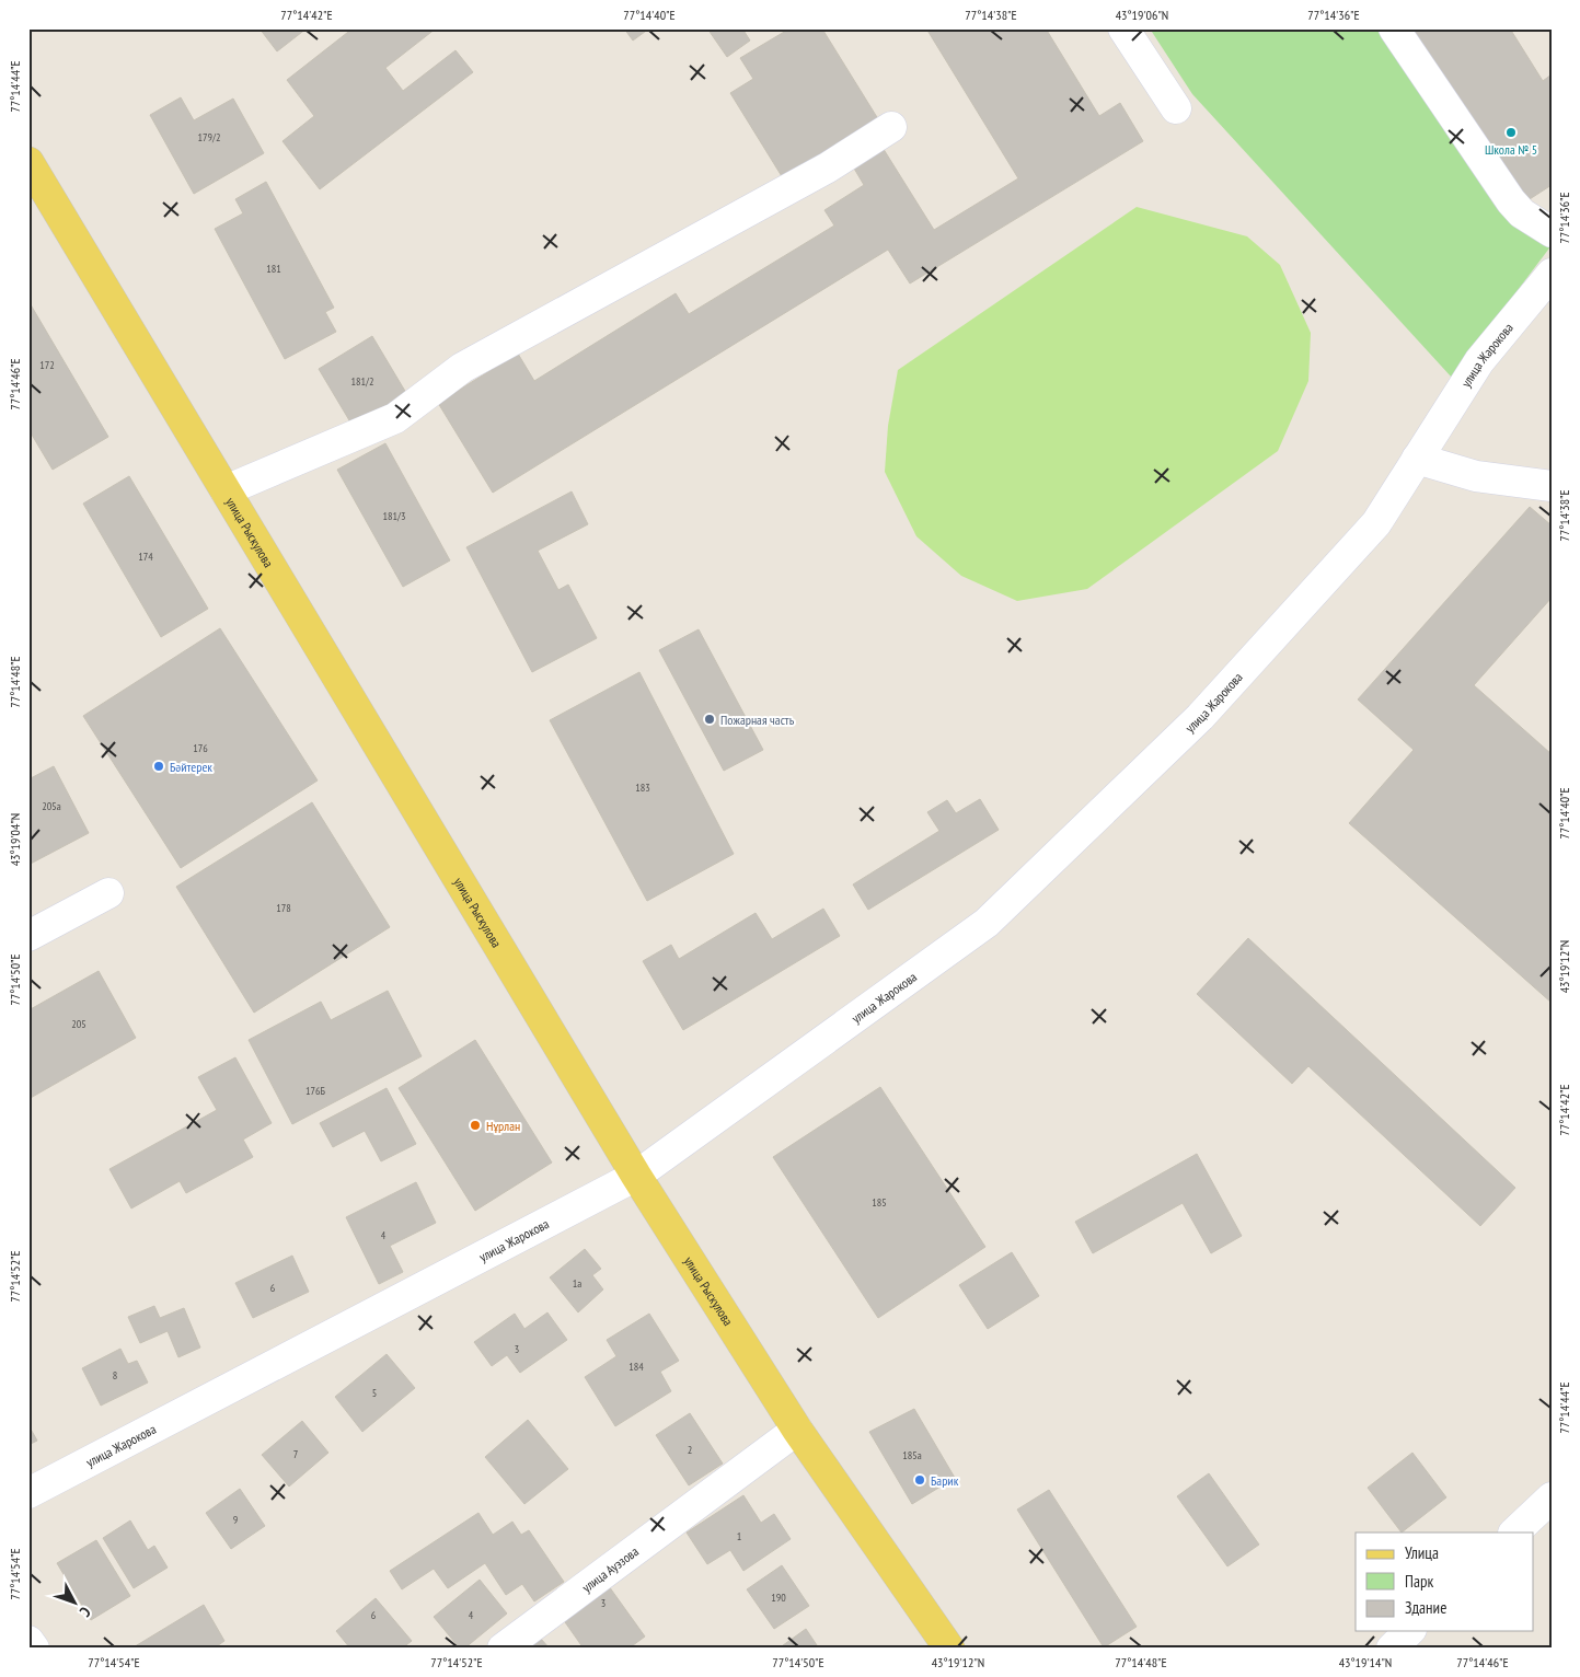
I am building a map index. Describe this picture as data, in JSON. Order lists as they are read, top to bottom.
{
  "streets": {
    "main road": ["улица Рыскулова"],
    "street": ["улица Жарокова", "улица Ауэзова"]
  },
  "crossings": [
    ["улица Жарокова", "улица Рыскулова"],
    ["улица Рыскулова", "улица Ауэзова"]
  ],
  "places": [
    "Школа № 5",
    "Пожарная часть",
    "Бәйтерек",
    "Нұрлан",
    "Барик"
  ],
  "house_numbers": [
    "179/2",
    "181",
    "172",
    "181/2",
    "181/3",
    "174",
    "176",
    "183",
    "205a",
    "178",
    "205",
    "176Б",
    "185",
    "4",
    "1а",
    "6",
    "3",
    "184",
    "8",
    "5",
    "2",
    "7",
    "185а",
    "9",
    "1",
    "190",
    "3",
    "6",
    "4"
  ],
  "legend": ["Улица", "Парк", "Здание"],
  "north": "bottom right",
  "coordinates": [
    "77°14'42\"E",
    "77°14'40\"E",
    "77°14'38\"E",
    "43°19'06\"N",
    "77°14'36\"E",
    "77°14'44\"E",
    "77°14'46\"E",
    "77°14'48\"E",
    "43°19'04\"N",
    "43°19'12\"N",
    "77°14'50\"E",
    "77°14'52\"E",
    "77°14'54\"E",
    "43°19'14\"N"
  ]
}
